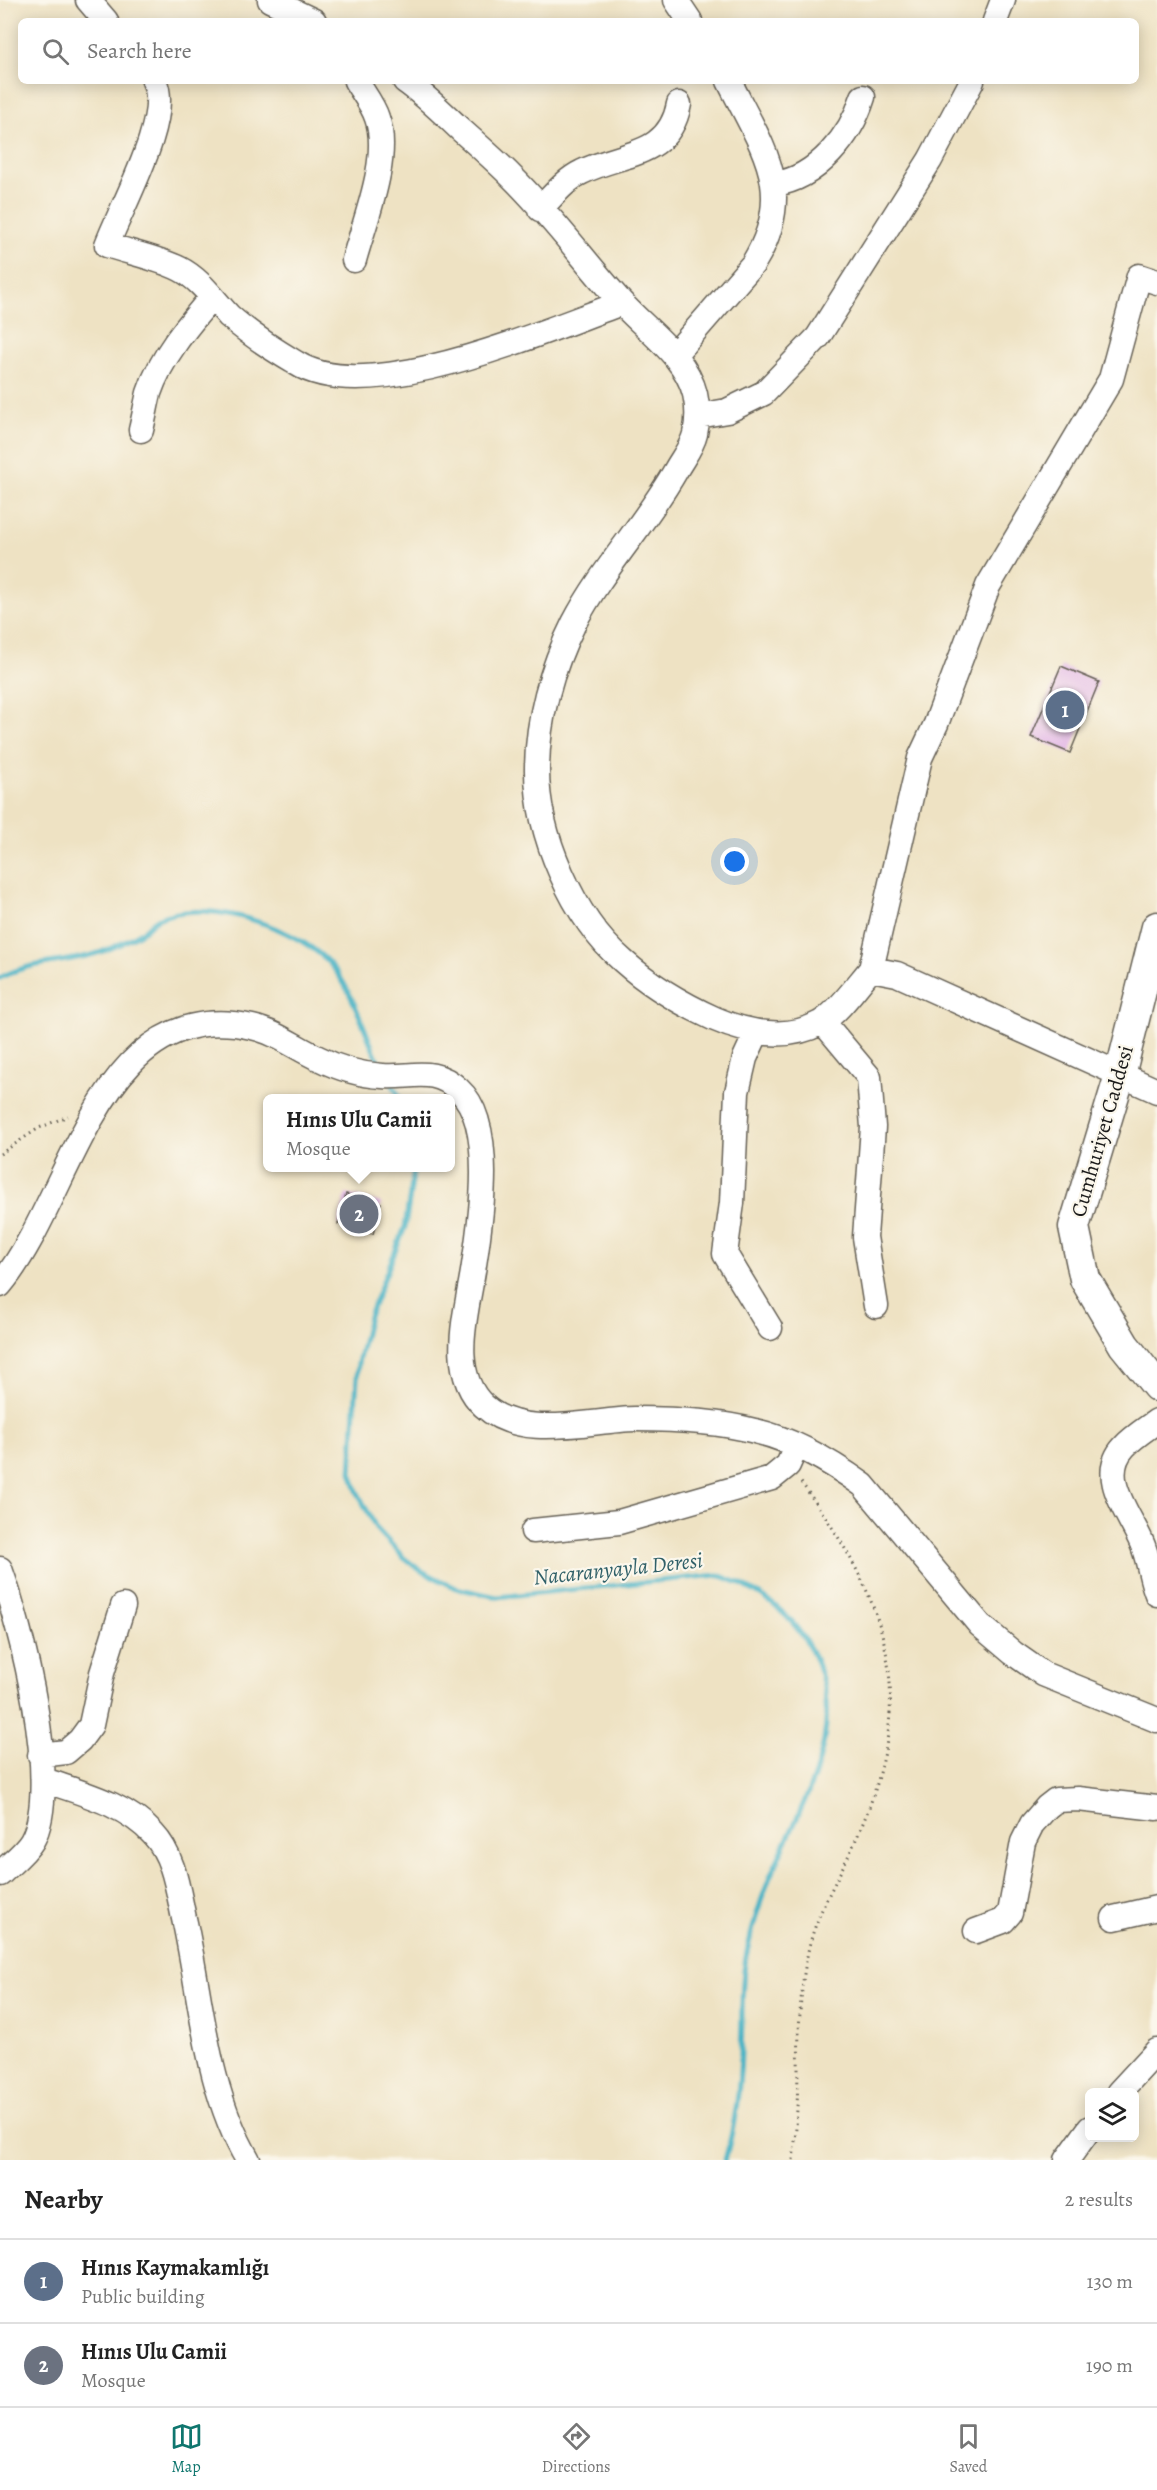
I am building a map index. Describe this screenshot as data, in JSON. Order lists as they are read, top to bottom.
{
  "streets": {
    "main road": ["Cumhuriyet Caddesi"]
  },
  "water": ["Nacaranyayla Deresi"],
  "page": {
    "search": "Search here",
    "pins": ["1", "2"],
    "popup": ["Hınıs Ulu Camii", "Mosque"],
    "heading": ["Nearby", "2 results"],
    "list": [
      {
        "mark": "1",
        "name": "Hınıs Kaymakamlığı",
        "note": "Public building",
        "value": "130 m"
      },
      {
        "mark": "2",
        "name": "Hınıs Ulu Camii",
        "note": "Mosque",
        "value": "190 m"
      }
    ],
    "nav": ["Map", "Directions", "Saved"]
  }
}
